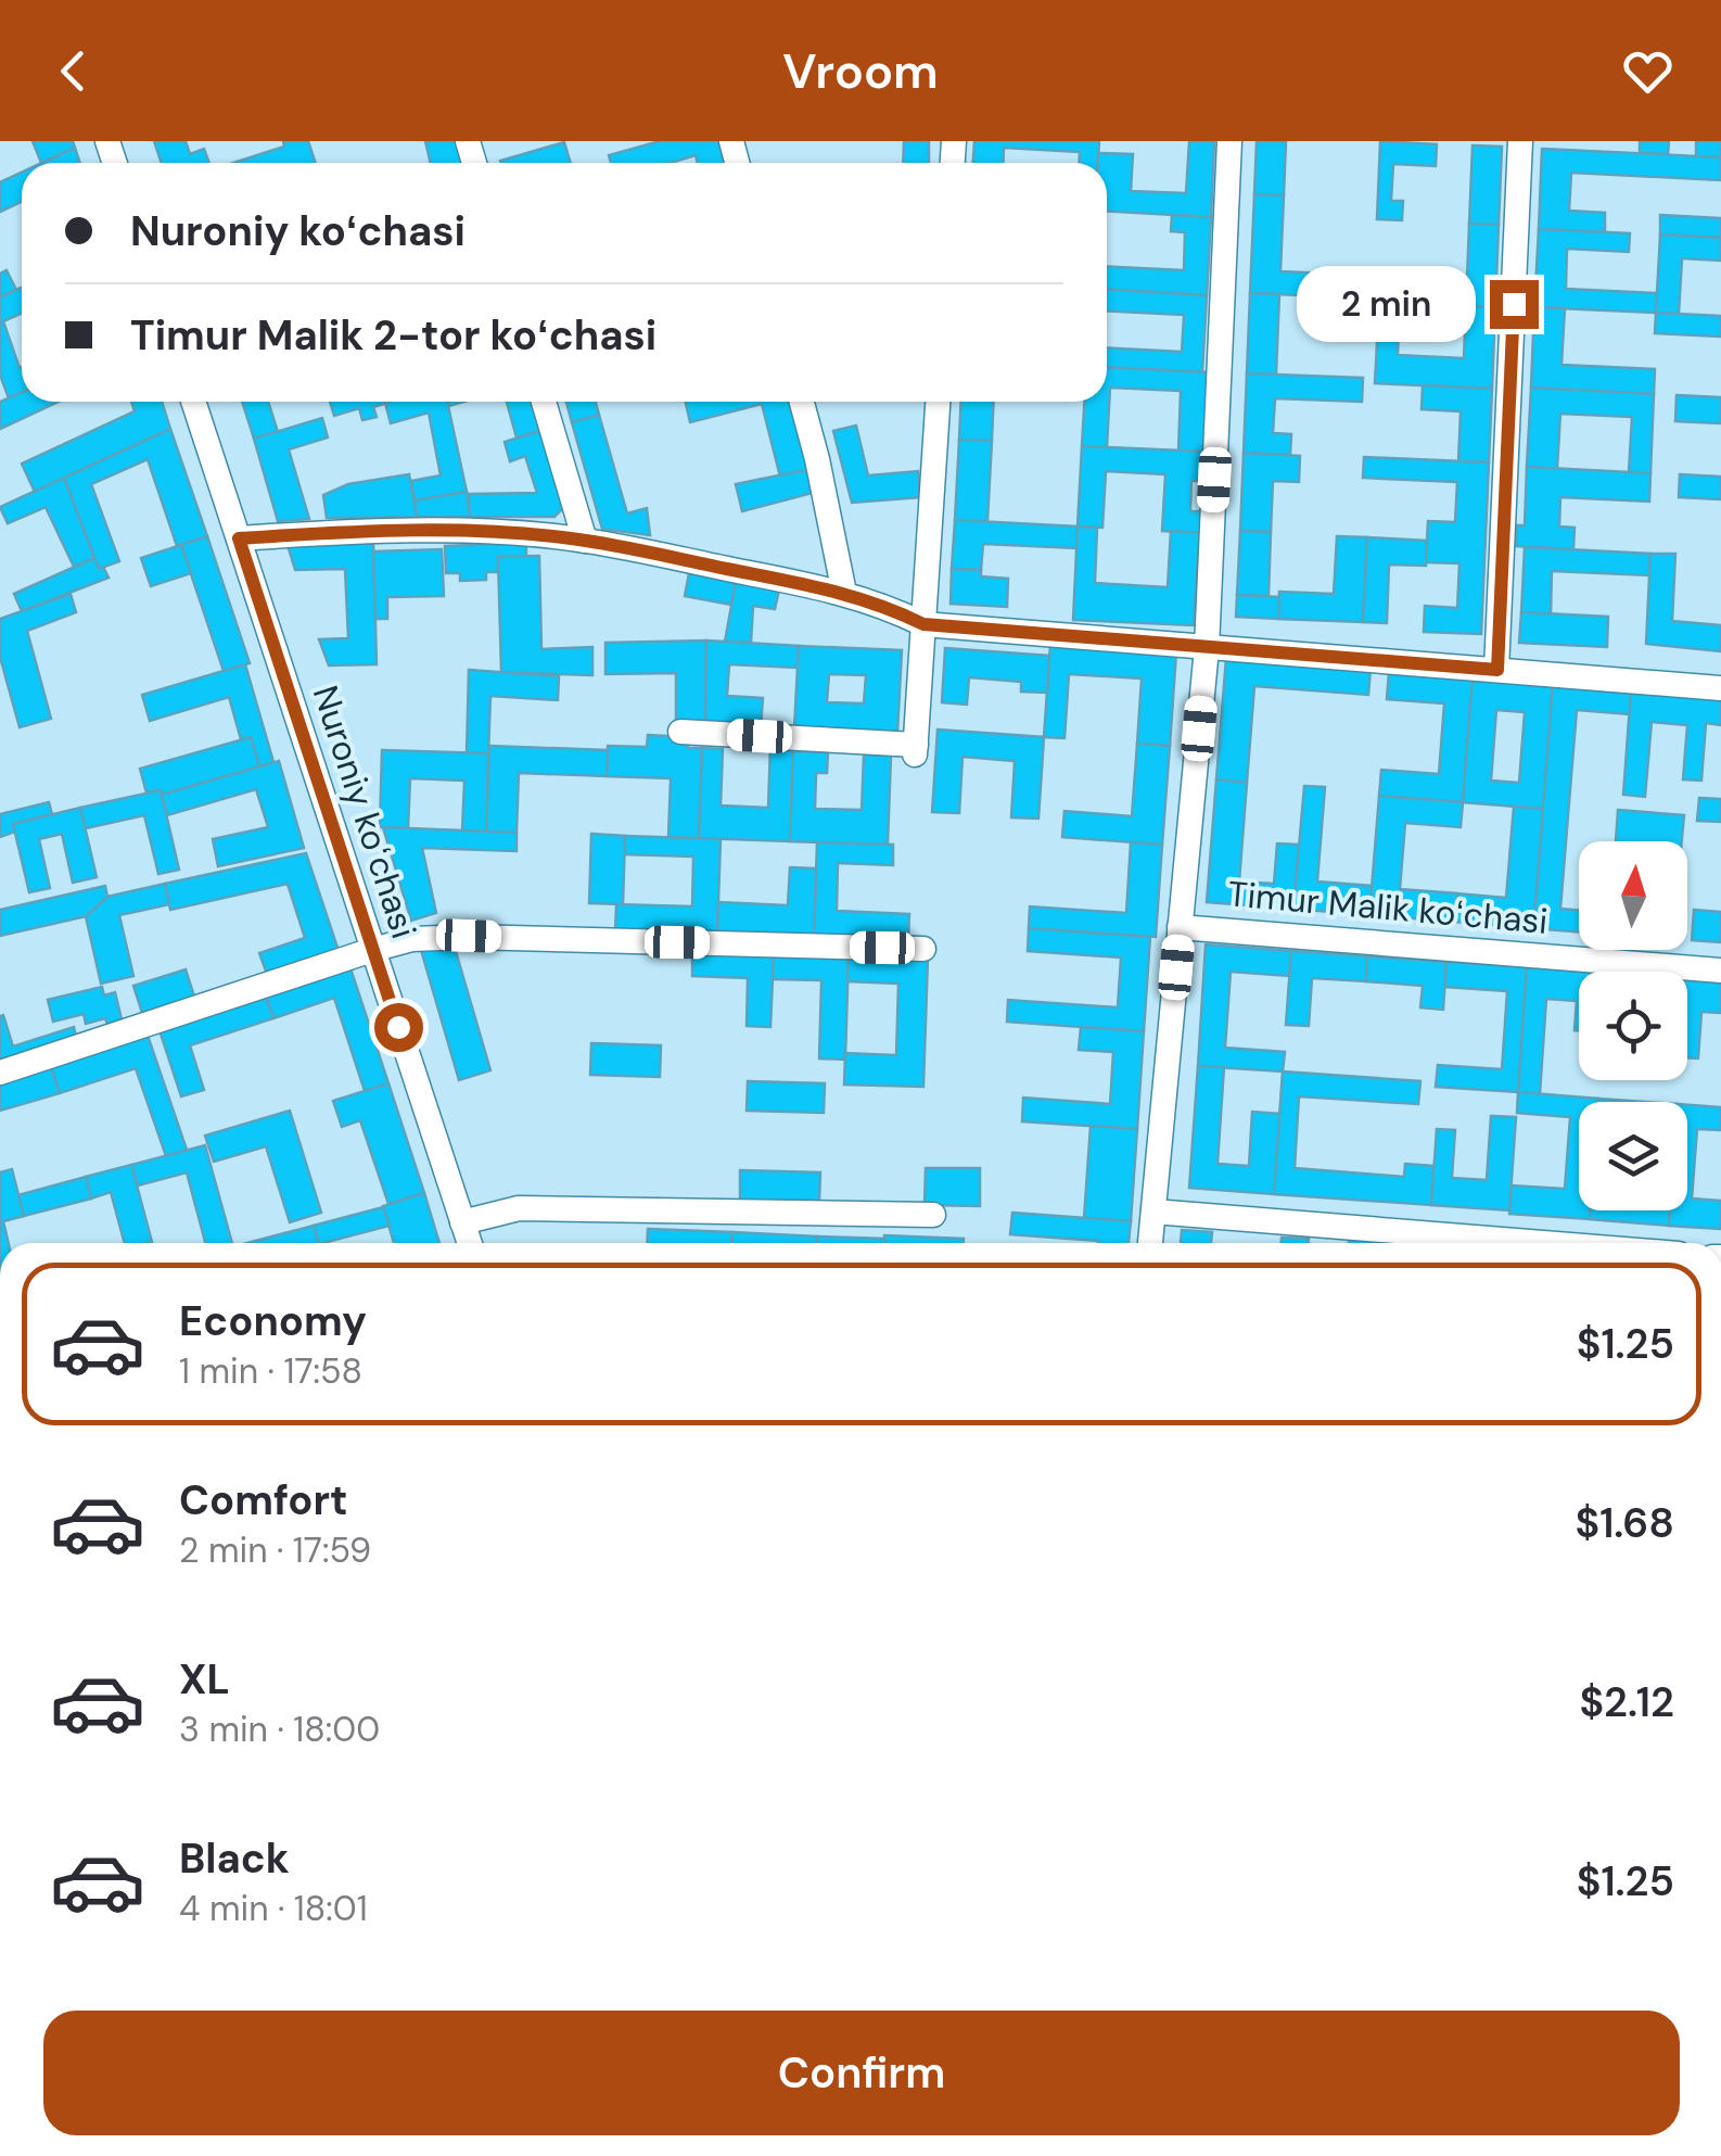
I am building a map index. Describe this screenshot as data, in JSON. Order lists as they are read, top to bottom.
{
  "streets": {
    "street": ["Nuroniy koʻchasi", "Timur Malik koʻchasi"]
  },
  "north": "top",
  "page": {
    "header": "Vroom",
    "banner": ["Nuroniy koʻchasi", "Timur Malik 2-tor koʻchasi"],
    "bubble": "2 min",
    "list": [
      {
        "name": "Economy",
        "note": "1 min · 17:58",
        "value": "$1.25"
      },
      {
        "name": "Comfort",
        "note": "2 min · 17:59",
        "value": "$1.68"
      },
      {
        "name": "XL",
        "note": "3 min · 18:00",
        "value": "$2.12"
      },
      {
        "name": "Black",
        "note": "4 min · 18:01",
        "value": "$1.25"
      }
    ],
    "buttons": "Confirm"
  }
}
